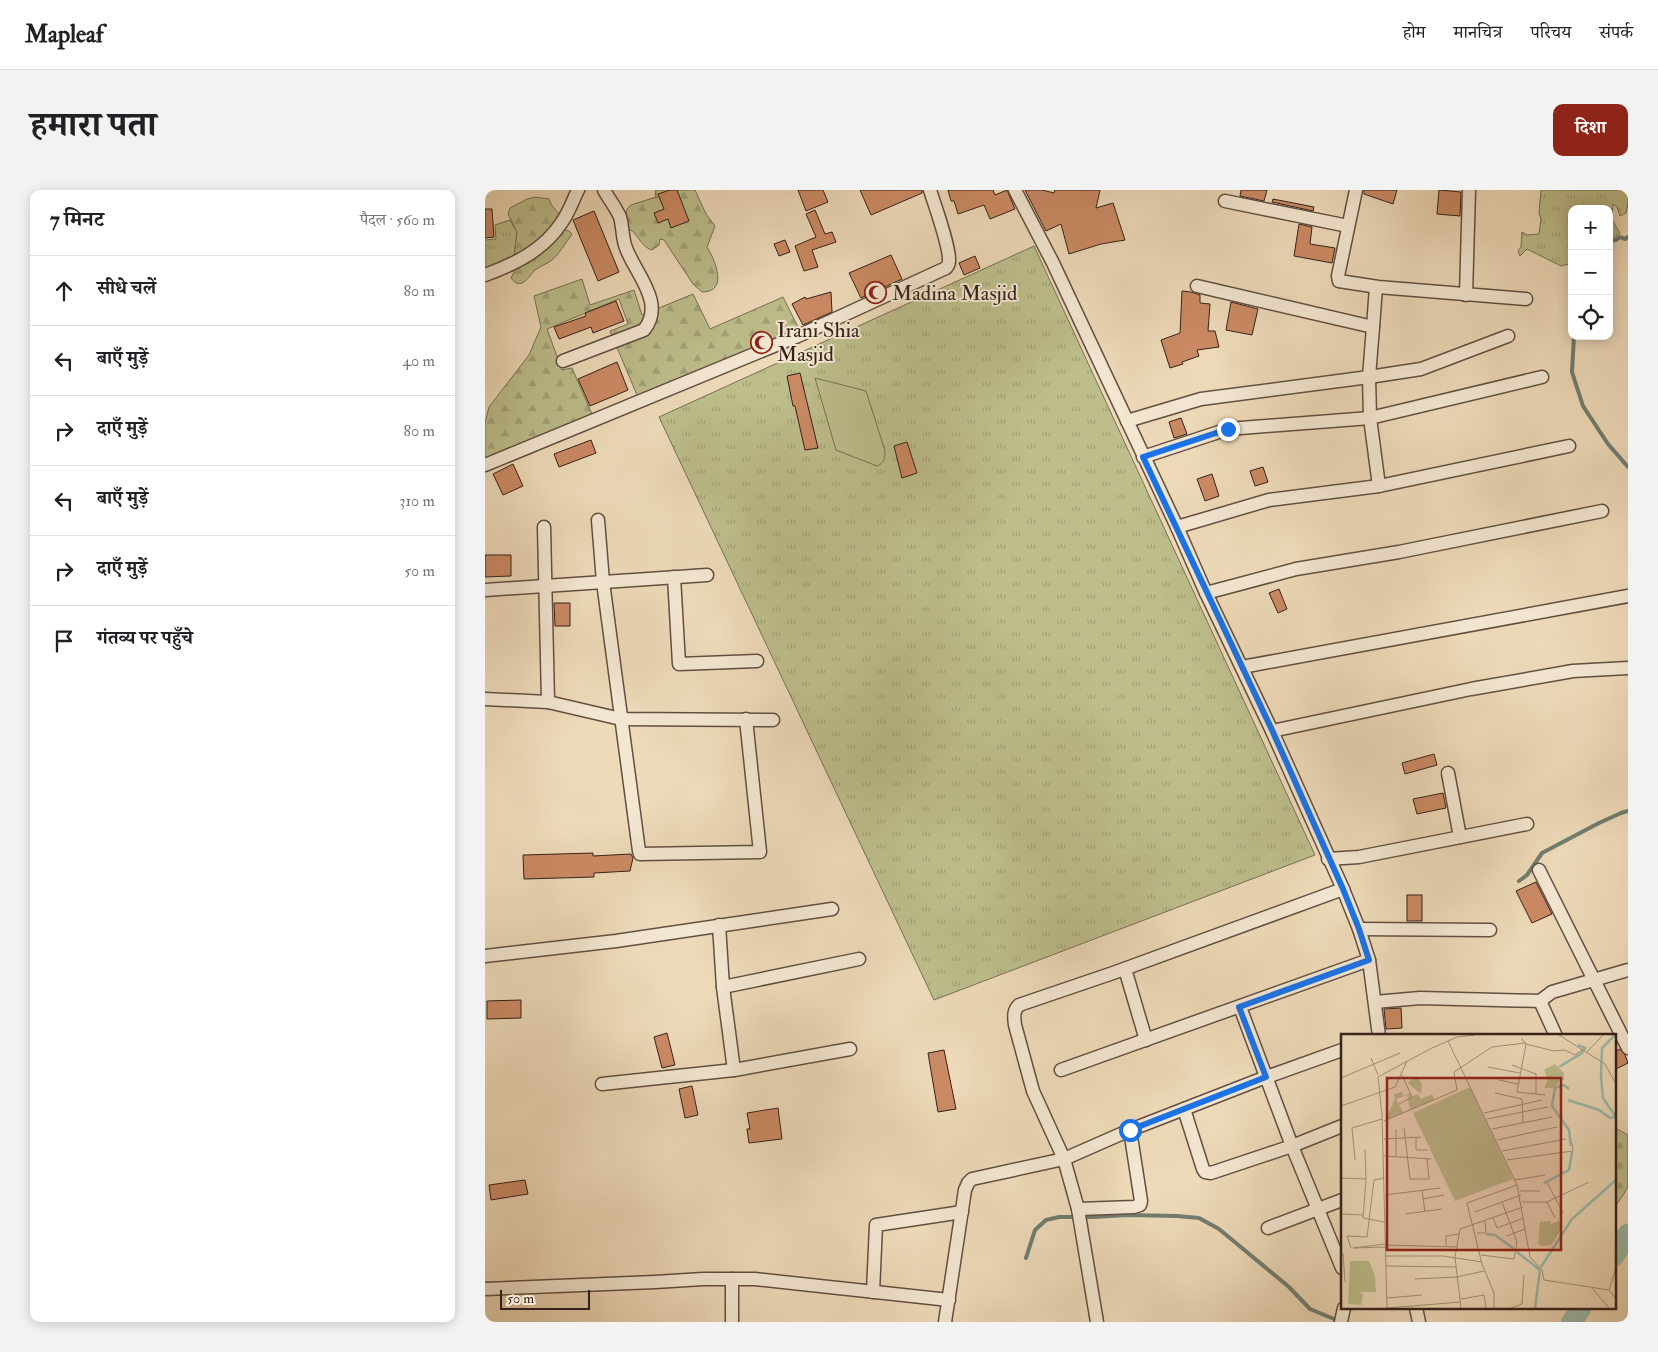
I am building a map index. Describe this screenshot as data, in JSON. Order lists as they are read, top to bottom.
{
  "places": {
    "mosque": ["Madina Masjid", "Irani Shia Masjid"]
  },
  "scale_bar": "50 m",
  "page": {
    "header": "Mapleaf",
    "nav": [
      "होम",
      "मानचित्र",
      "परिचय",
      "संपर्क"
    ],
    "title": "हमारा पता",
    "buttons": "दिशा",
    "heading": ["7 मिनट", "पैदल · 560 m"],
    "map_buttons": ["+", "−"],
    "list": [
      ["सीधे चलें", "80 m"],
      ["बाएँ मुड़ें", "40 m"],
      ["दाएँ मुड़ें", "80 m"],
      ["बाएँ मुड़ें", "310 m"],
      ["दाएँ मुड़ें", "50 m"],
      "गंतव्य पर पहुँचे"
    ],
    "scale": "50 m"
  }
}
